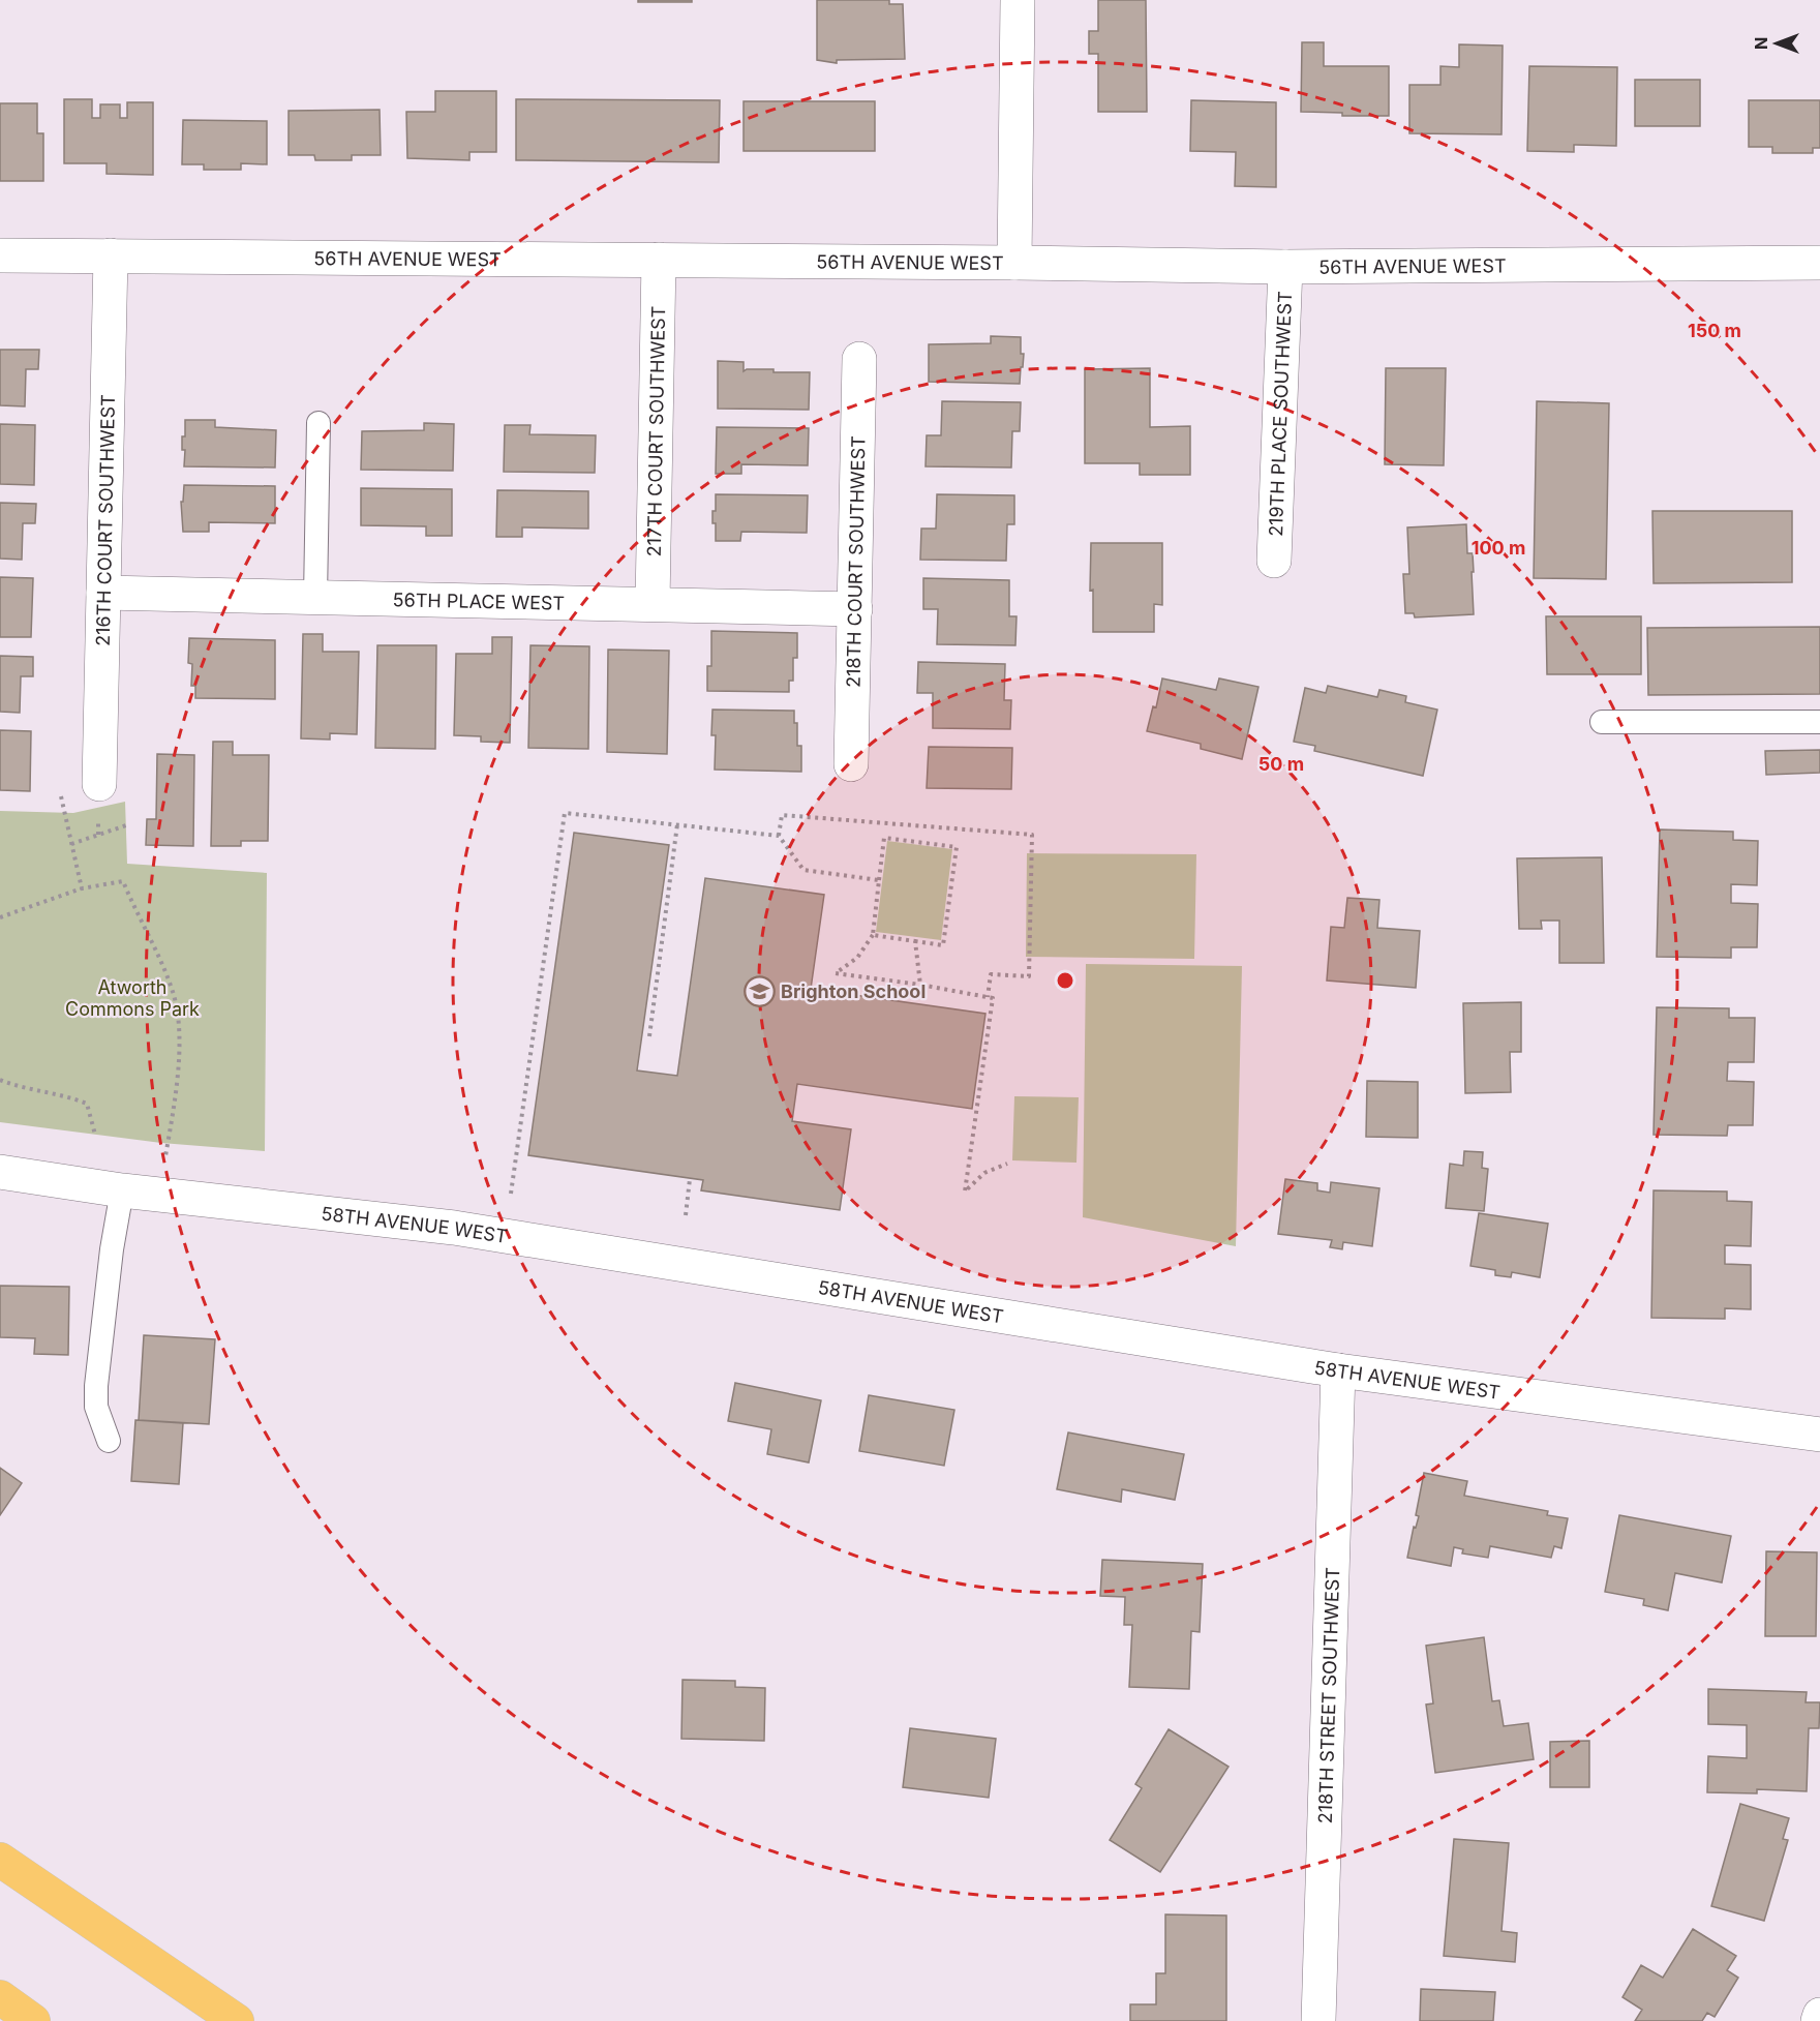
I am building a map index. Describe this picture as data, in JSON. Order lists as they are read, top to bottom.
{
  "streets": {
    "street": [
      "56TH AVENUE WEST",
      "219TH PLACE SOUTHWEST",
      "217TH COURT SOUTHWEST",
      "216TH COURT SOUTHWEST",
      "218TH COURT SOUTHWEST",
      "56TH PLACE WEST",
      "58TH AVENUE WEST",
      "218TH STREET SOUTHWEST"
    ]
  },
  "crossings": [
    ["56TH AVENUE WEST", "219TH PLACE SOUTHWEST"],
    ["56TH AVENUE WEST", "217TH COURT SOUTHWEST"],
    ["56TH AVENUE WEST", "216TH COURT SOUTHWEST"],
    ["217TH COURT SOUTHWEST", "56TH PLACE WEST"],
    ["216TH COURT SOUTHWEST", "56TH PLACE WEST"],
    ["218TH COURT SOUTHWEST", "56TH PLACE WEST"],
    ["58TH AVENUE WEST", "218TH STREET SOUTHWEST"]
  ],
  "parks": ["Atworth Commons Park"],
  "places": {
    "school or university": ["Brighton School"]
  },
  "north": "left",
  "rings": ["150 m", "100 m", "50 m"]
}
